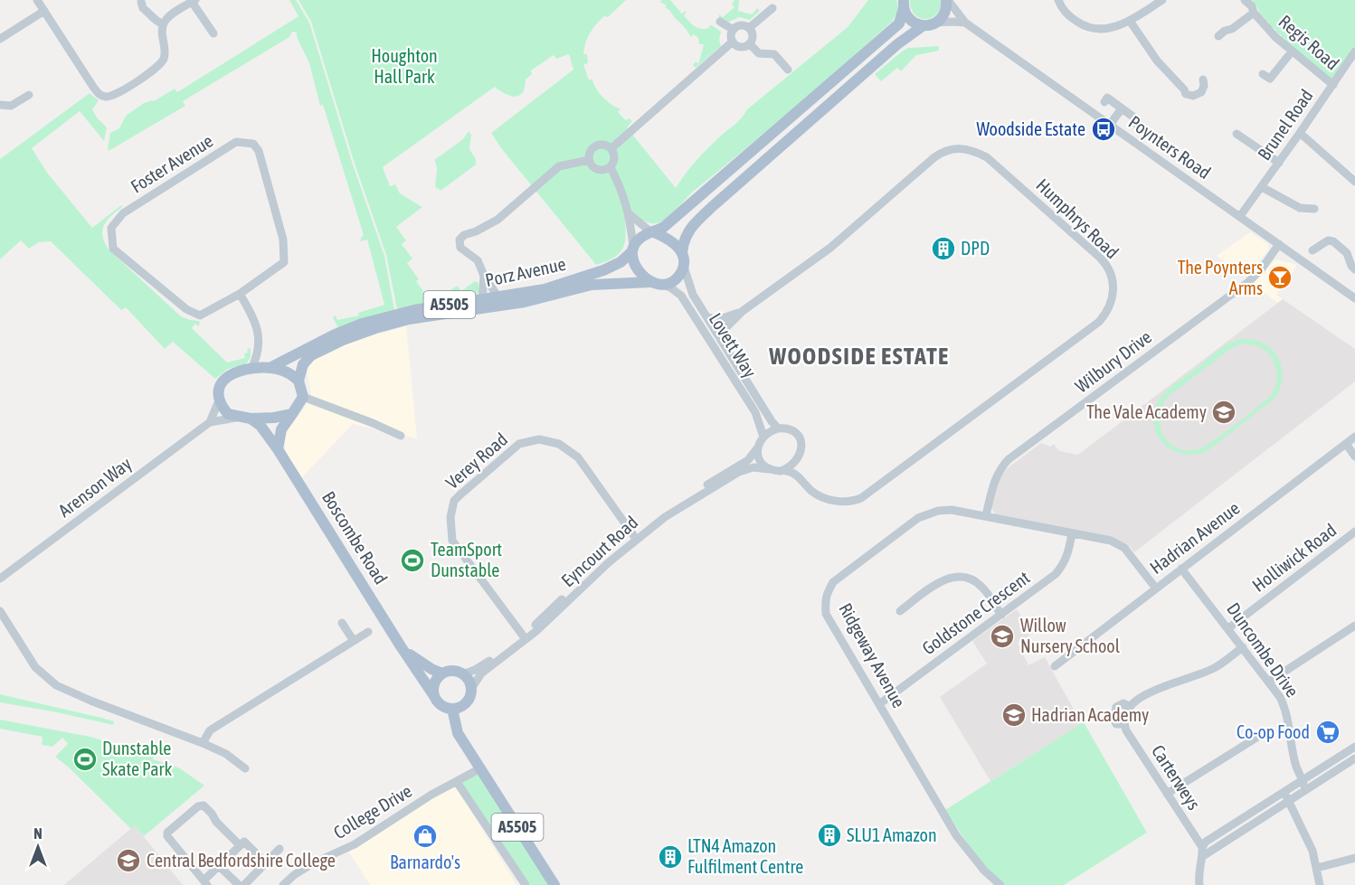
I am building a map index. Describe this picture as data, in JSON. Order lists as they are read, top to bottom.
{
  "streets": {
    "main road": ["Porz Avenue", "A5505", "Boscombe Road"],
    "street": [
      "Regis Road",
      "Brunel Road",
      "Poynters Road",
      "Foster Avenue",
      "Humphrys Road",
      "Lovett Way",
      "Wilbury Drive",
      "Verey Road",
      "Arenson Way",
      "Hadrian Avenue",
      "Eyncourt Road",
      "Holliwick Road",
      "Goldstone Crescent",
      "Duncombe Drive",
      "Ridgeway Avenue",
      "Carterweys",
      "College Drive"
    ]
  },
  "crossings": [
    ["Regis Road", "Brunel Road"],
    ["Brunel Road", "Poynters Road"],
    ["Poynters Road", "Wilbury Drive"],
    ["Humphrys Road", "Lovett Way"],
    ["Humphrys Road", "Eyncourt Road"],
    ["Porz Avenue", "A5505"],
    ["Porz Avenue", "Lovett Way"],
    ["Porz Avenue", "Arenson Way"],
    ["Porz Avenue", "Boscombe Road"],
    ["A5505", "Lovett Way"],
    ["A5505", "Arenson Way"],
    ["A5505", "Boscombe Road"],
    ["A5505", "Eyncourt Road"],
    ["A5505", "College Drive"],
    ["Lovett Way", "Eyncourt Road"],
    ["Wilbury Drive", "Ridgeway Avenue"],
    ["Verey Road", "Eyncourt Road"],
    ["Arenson Way", "Boscombe Road"],
    ["Boscombe Road", "Eyncourt Road"],
    ["Hadrian Avenue", "Duncombe Drive"],
    ["Hadrian Avenue", "Ridgeway Avenue"],
    ["Holliwick Road", "Duncombe Drive"],
    ["Goldstone Crescent", "Ridgeway Avenue"],
    ["Duncombe Drive", "Carterweys"]
  ],
  "districts": ["WOODSIDE ESTATE"],
  "parks": ["Houghton Hall Park"],
  "places": {
    "bus stop": ["Woodside Estate"],
    "building": ["DPD", "SLU1 Amazon", "LTN4 Amazon Fulfilment Centre"],
    "bar": ["The Poynters Arms"],
    "school or university": [
      "The Vale Academy",
      "Willow Nursery School",
      "Hadrian Academy",
      "Central Bedfordshire College"
    ],
    "sports": ["TeamSport Dunstable", "Dunstable Skate Park"],
    "supermarket": ["Co-op Food"],
    "shop": ["Barnardo's"]
  },
  "north": "top"
}
